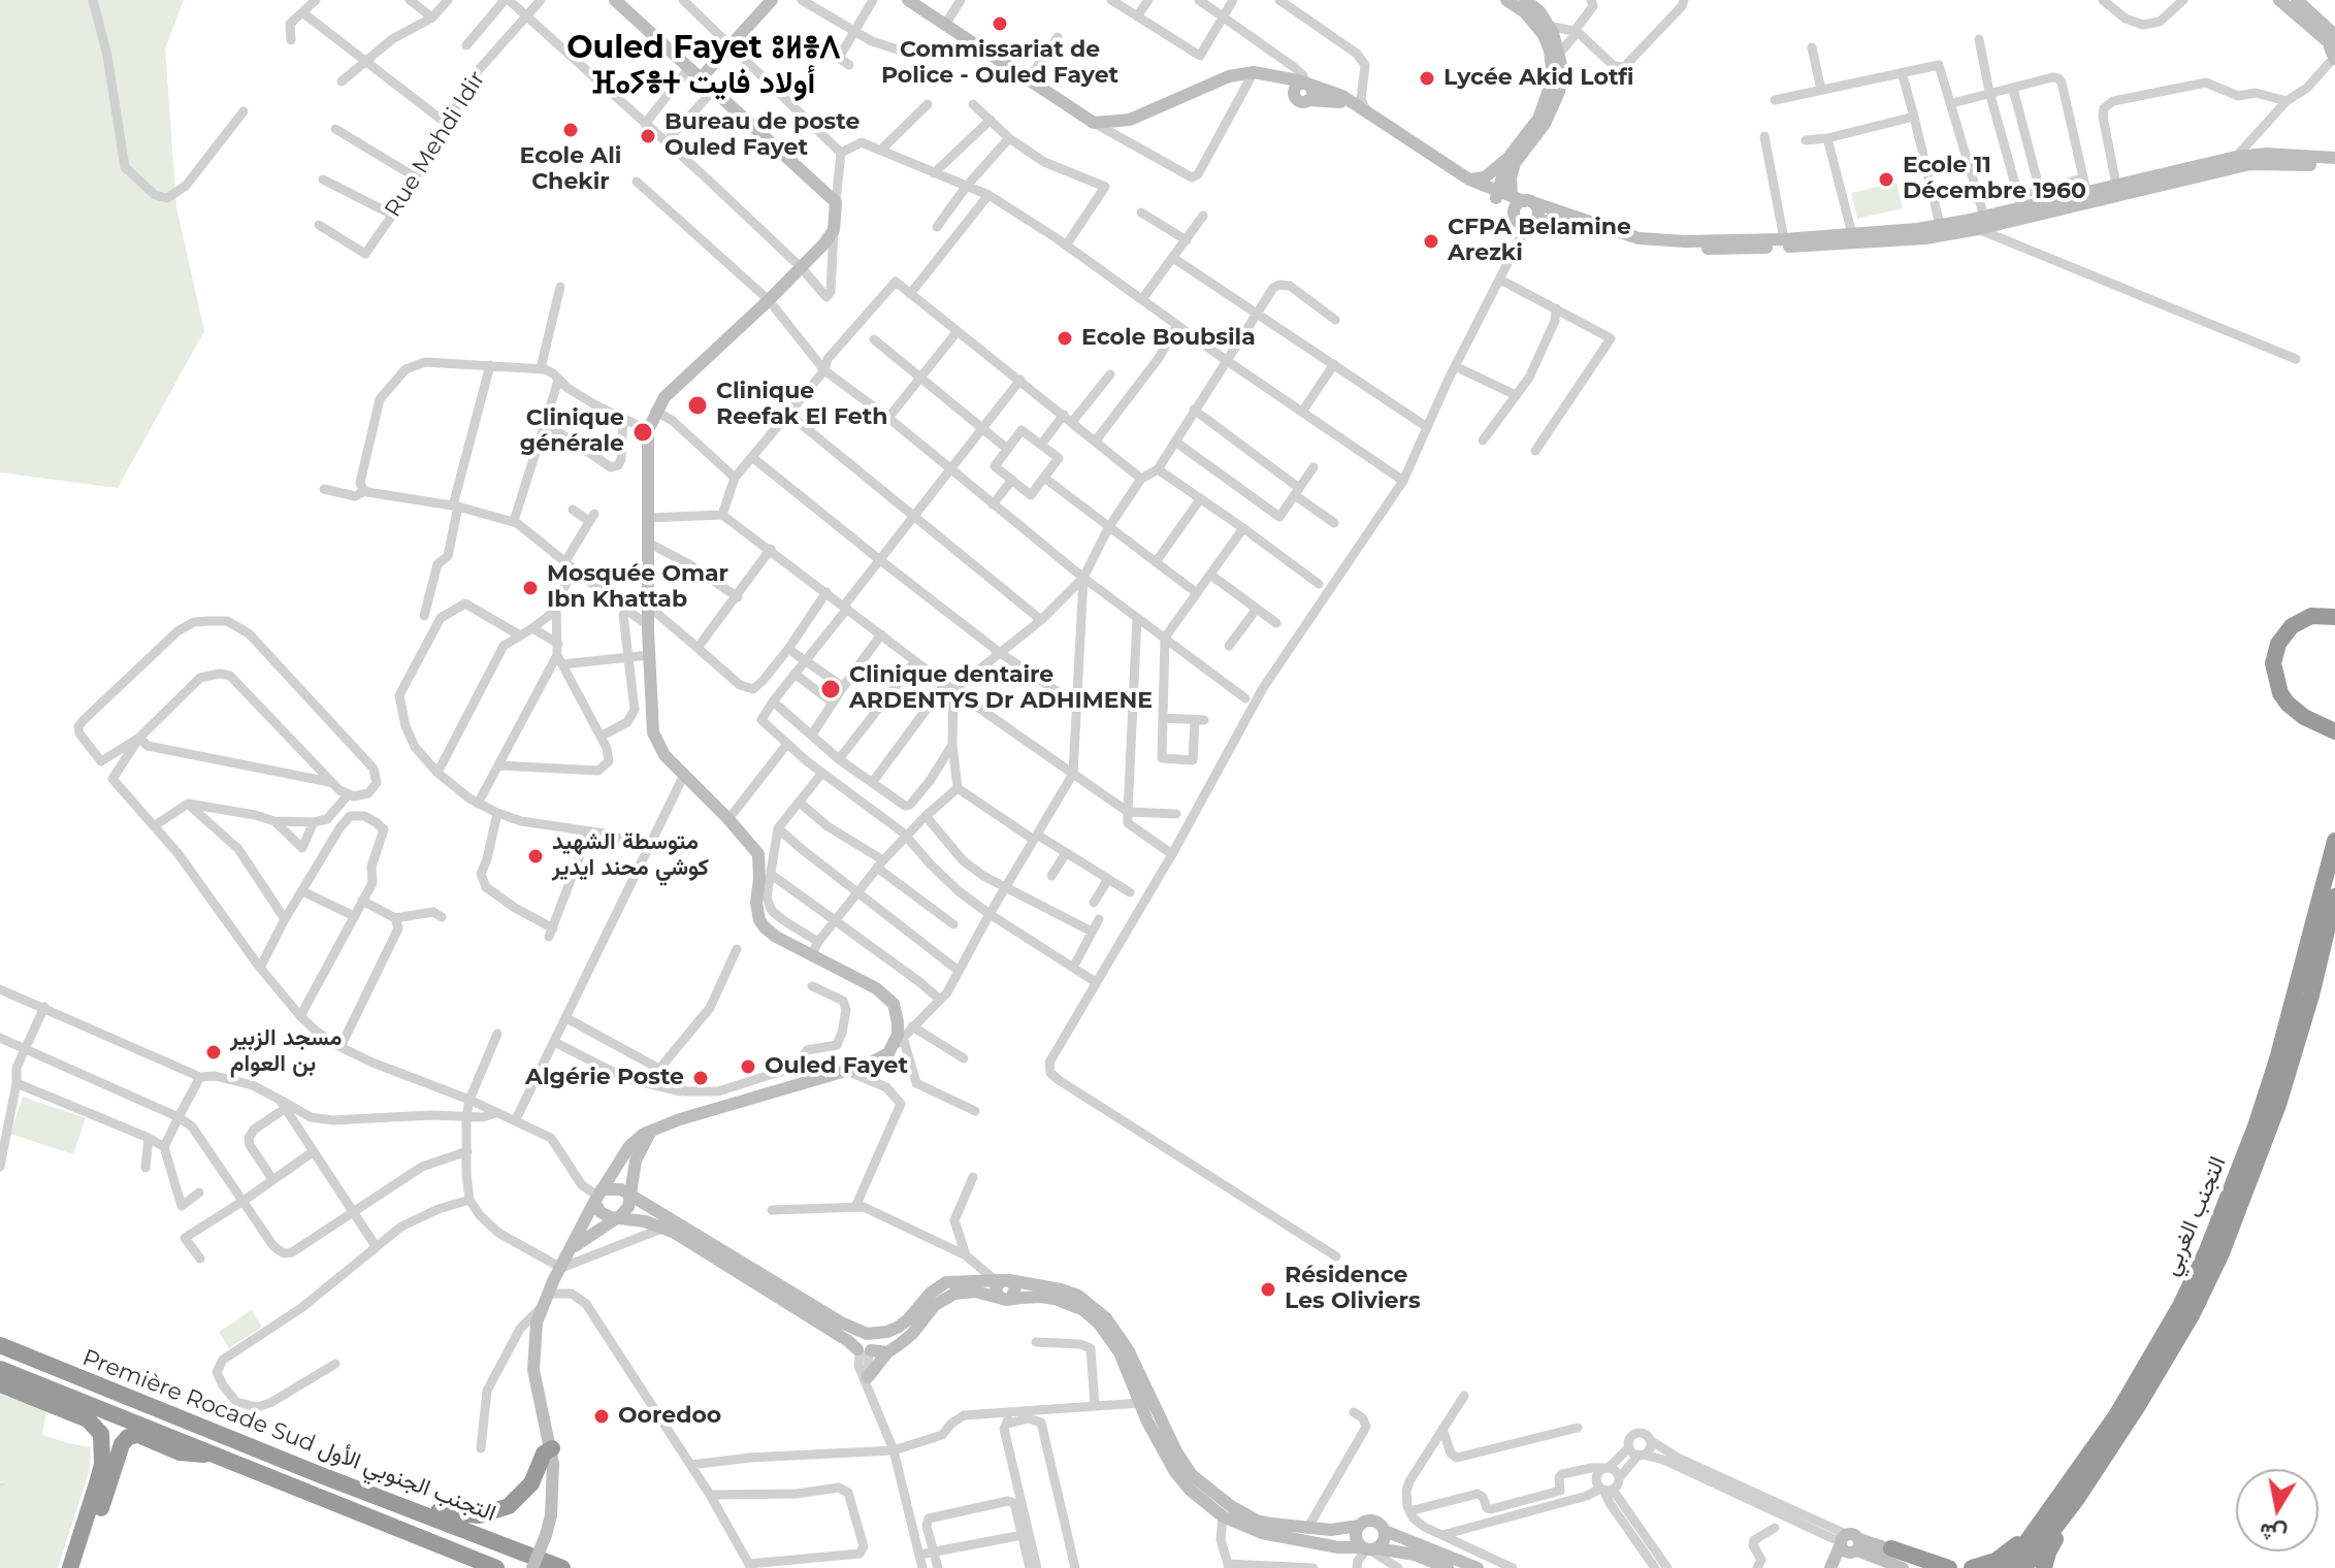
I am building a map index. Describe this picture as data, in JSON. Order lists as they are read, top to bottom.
{
  "streets": {
    "highway": ["التجنب الغربي", "Première Rocade Sud التجنب الجنوبي الأول"],
    "street": ["Rue Mehdi Idir"]
  },
  "districts": ["Ouled Fayet ⵓⵍⴻⴷ ⴼⴰⵢⴻⵜ أولاد فايت"],
  "places": [
    "Commissariat de Police - Ouled Fayet",
    "Lycée Akid Lotfi",
    "Ecole Ali Chekir",
    "Bureau de poste Ouled Fayet",
    "Ecole 11 Décembre 1960",
    "CFPA Belamine Arezki",
    "Ecole Boubsila",
    "Clinique Reefak El Feth",
    "Clinique générale",
    "Mosquée Omar Ibn Khattab",
    "Clinique dentaire ARDENTYS Dr ADHIMENE",
    "متوسطة الشهيد كوشي محند ايدير",
    "مسجد الزبير بن العوام",
    "Ouled Fayet",
    "Algérie Poste",
    "Résidence Les Oliviers",
    "Ooredoo"
  ],
  "north": "bottom"
}
